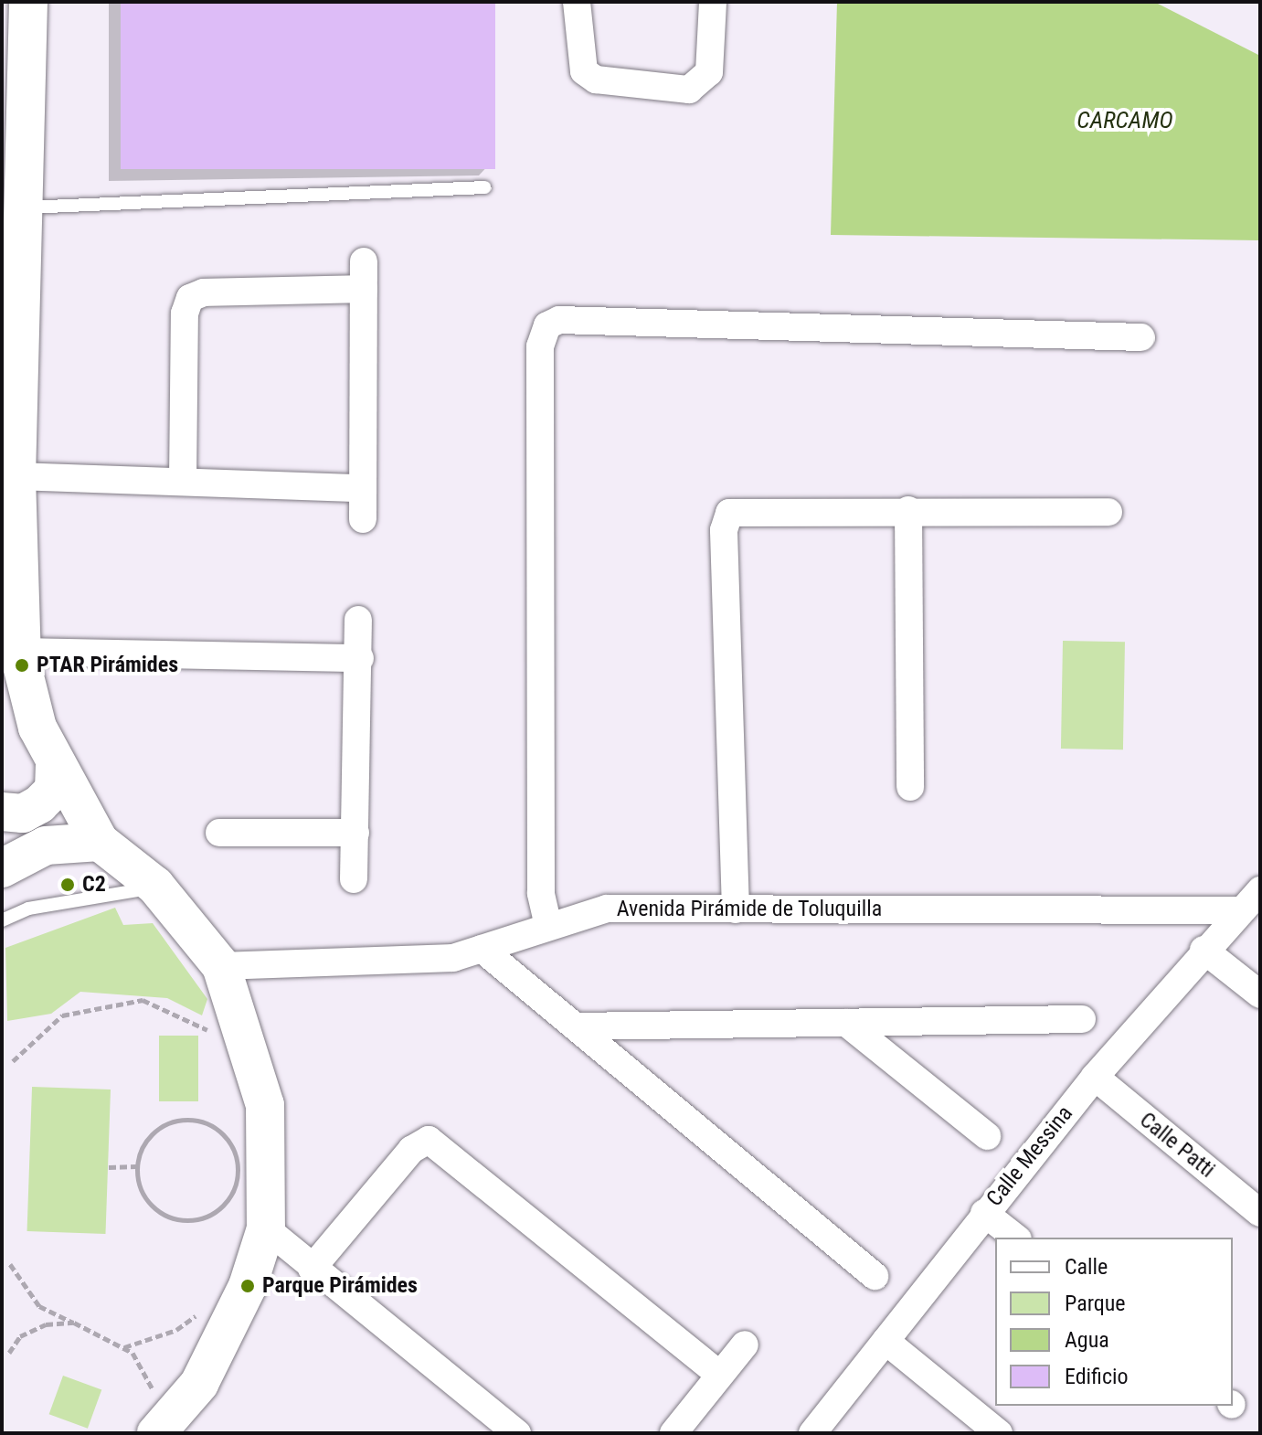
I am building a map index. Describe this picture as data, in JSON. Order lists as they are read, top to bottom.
{
  "streets": {
    "street": ["Avenida Pirámide de Toluquilla", "Calle Patti", "Calle Messina"]
  },
  "crossings": [
    ["Avenida Pirámide de Toluquilla", "Calle Messina"],
    ["Calle Patti", "Calle Messina"]
  ],
  "water": ["CARCAMO"],
  "places": ["PTAR Pirámides", "C2", "Parque Pirámides"],
  "legend": [
    "Calle",
    "Parque",
    "Agua",
    "Edificio"
  ]
}
